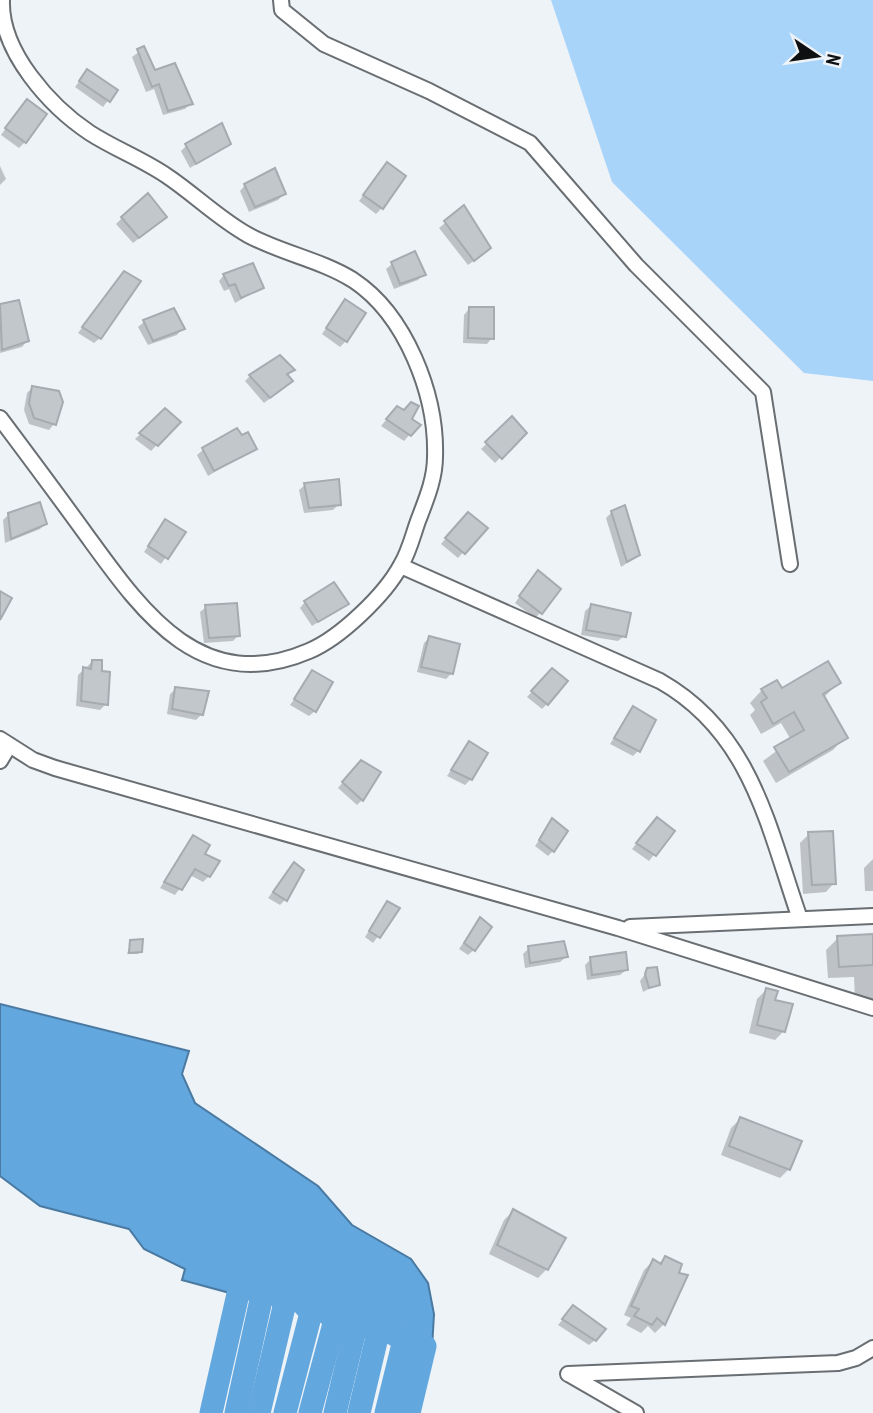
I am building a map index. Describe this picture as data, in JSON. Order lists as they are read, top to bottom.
{
  "north": "right"
}
